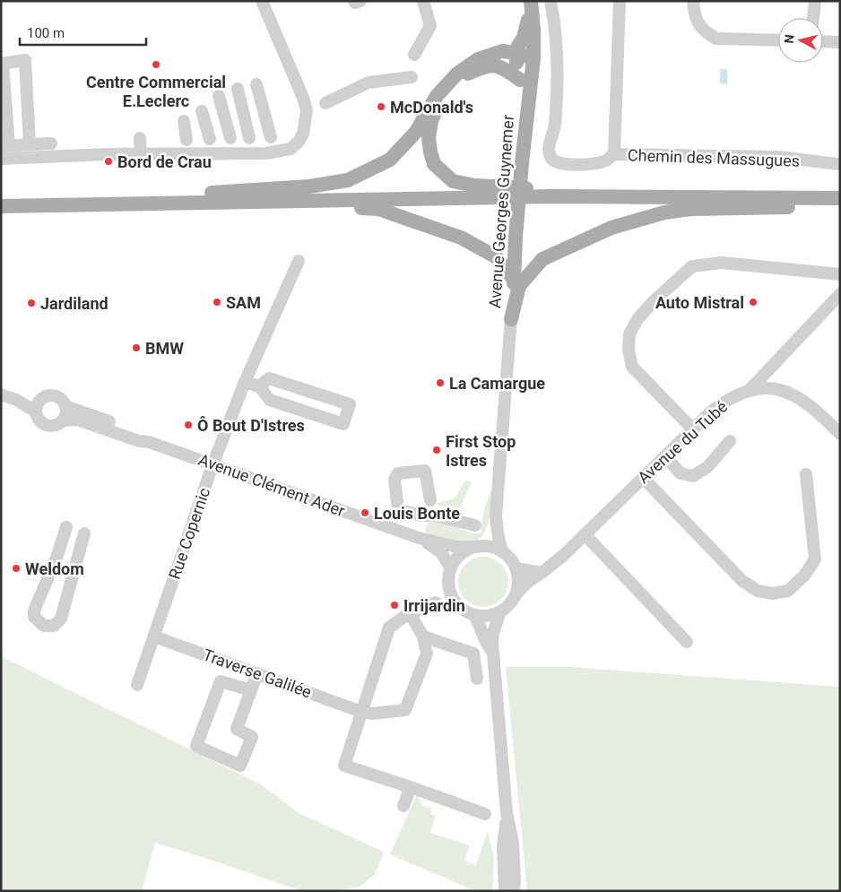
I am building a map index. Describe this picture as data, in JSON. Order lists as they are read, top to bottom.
{
  "streets": {
    "main road": ["Avenue Georges Guynemer"],
    "street": [
      "Chemin des Massugues",
      "Avenue du Tubé",
      "Avenue Clément Ader",
      "Rue Copernic",
      "Traverse Galilée"
    ]
  },
  "crossings": [
    ["Avenue du Tubé", "Avenue Clément Ader"],
    ["Avenue Clément Ader", "Rue Copernic"],
    ["Rue Copernic", "Traverse Galilée"]
  ],
  "places": [
    "Centre Commercial E.Leclerc",
    "McDonald's",
    "Bord de Crau",
    "SAM",
    "Auto Mistral",
    "Jardiland",
    "BMW",
    "La Camargue",
    "Ô Bout D'Istres",
    "First Stop Istres",
    "Louis Bonte",
    "Weldom",
    "Irrijardin"
  ],
  "scale_bar": "100 m",
  "north": "left"
}
